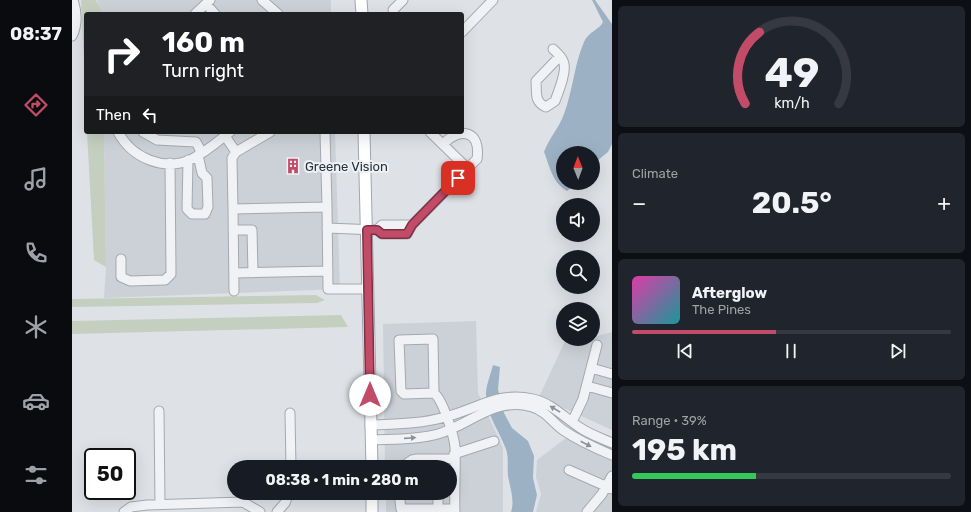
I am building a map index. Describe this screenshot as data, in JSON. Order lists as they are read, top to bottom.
{
  "places": {
    "building": ["Greene Vision"]
  },
  "north": "top",
  "page": {
    "tabs": "08:37",
    "turn": ["160 m", "Turn right"],
    "then": "Then",
    "tile": [
      "Climate",
      ["Range · 39%", "195 km"]
    ],
    "heat": ["−", "20.5°", "+"],
    "song": ["Afterglow", "The Pines"],
    "limit": "50",
    "trip": "08:38 · 1 min · 280 m",
    "gauge": ["49", "km/h"]
  }
}
